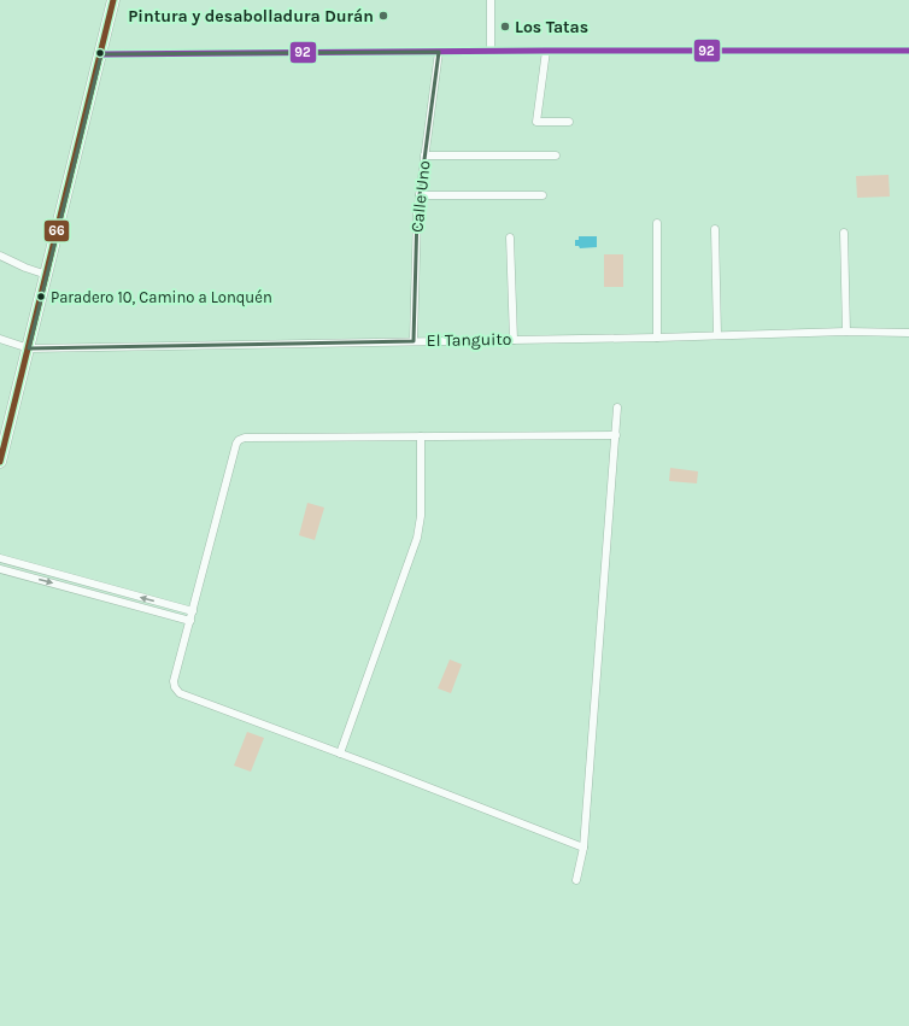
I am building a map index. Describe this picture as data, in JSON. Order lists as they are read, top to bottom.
{
  "streets": {
    "street": ["Calle Uno", "El Tanguito"]
  },
  "crossings": [
    ["Calle Uno", "El Tanguito"]
  ],
  "places": ["Pintura y desabolladura Durán", "Los Tatas", "Paradero 10, Camino a Lonquén"],
  "lines": ["transit line 66", "transit line 92"]
}
